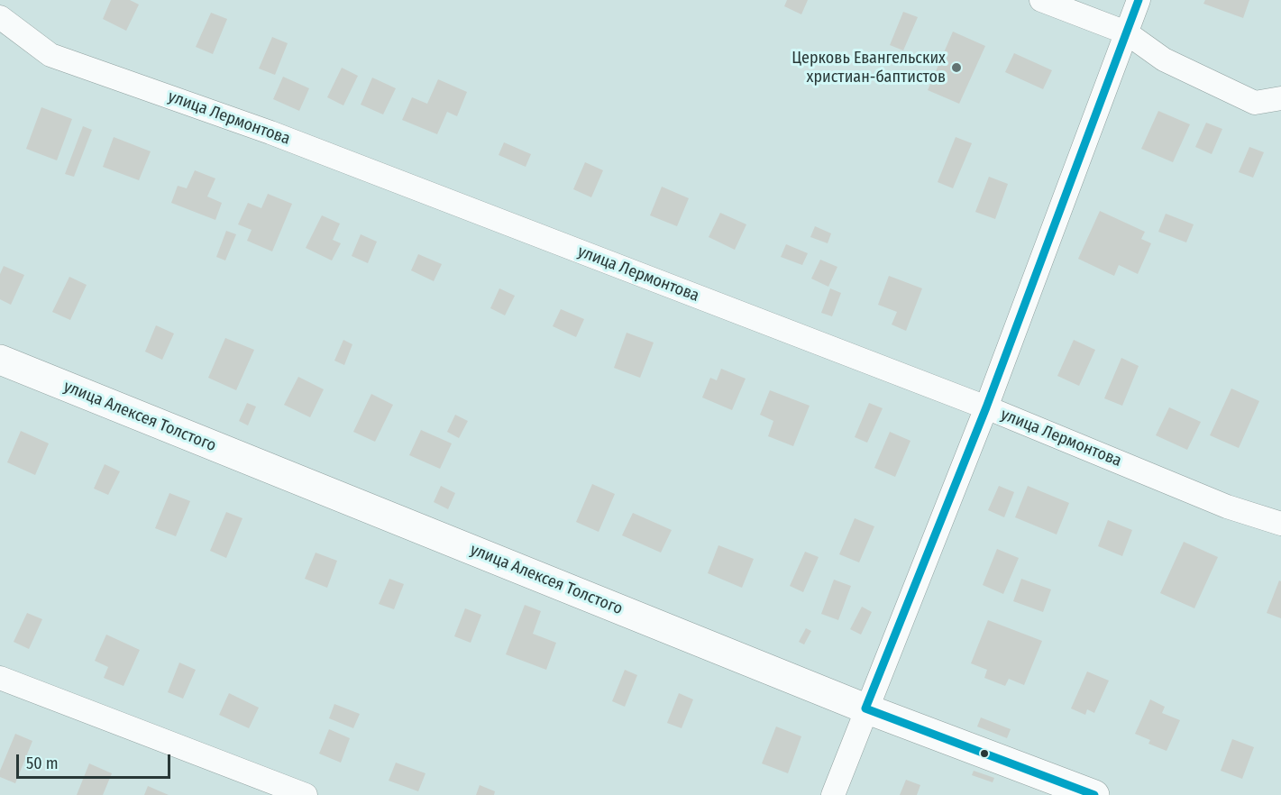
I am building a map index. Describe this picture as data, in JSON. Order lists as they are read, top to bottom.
{
  "streets": {
    "street": ["улица Лермонтова", "улица Алексея Толстого"]
  },
  "places": ["Церковь Евангельских христиан-баптистов"],
  "scale_bar": "50 m"
}
